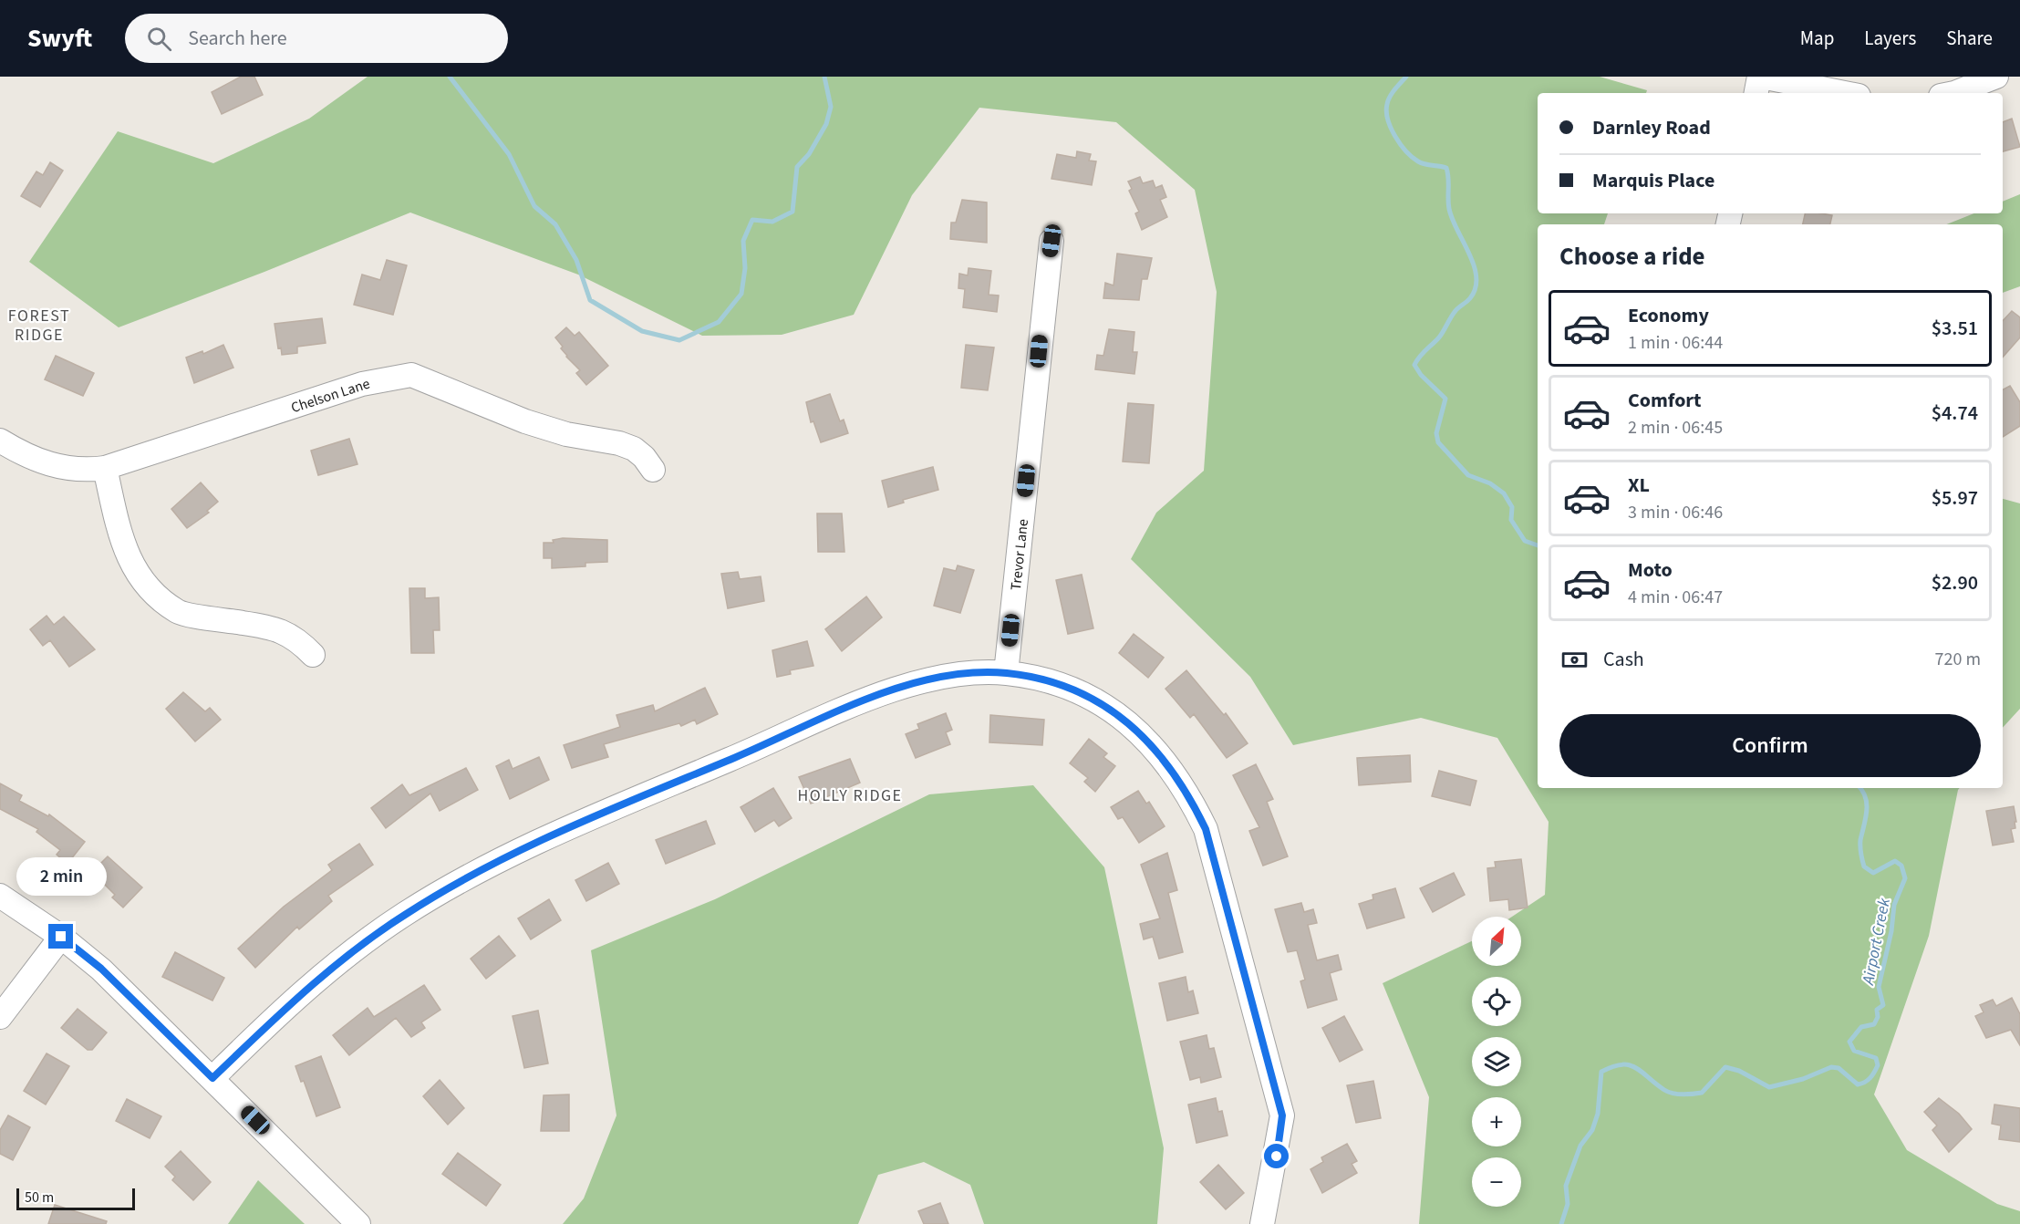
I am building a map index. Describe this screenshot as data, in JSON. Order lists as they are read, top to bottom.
{
  "streets": {
    "street": ["Chelson Lane", "Trevor Lane"]
  },
  "districts": ["FOREST RIDGE", "HOLLY RIDGE"],
  "water": ["Airport Creek"],
  "scale_bar": "50 m",
  "north": "top right",
  "page": {
    "header": "Swyft",
    "search": "Search here",
    "nav": ["Map", "Layers", "Share"],
    "banner": ["Darnley Road", "Marquis Place"],
    "heading": "Choose a ride",
    "list": [
      {
        "name": "Economy",
        "note": "1 min · 06:44",
        "value": "$3.51"
      },
      {
        "name": "Comfort",
        "note": "2 min · 06:45",
        "value": "$4.74"
      },
      {
        "name": "XL",
        "note": "3 min · 06:46",
        "value": "$5.97"
      },
      {
        "name": "Moto",
        "note": "4 min · 06:47",
        "value": "$2.90"
      }
    ],
    "pay": ["Cash", "720 m"],
    "buttons": "Confirm",
    "bubble": "2 min",
    "map_buttons": ["+", "−"],
    "scale": "50 m"
  }
}
